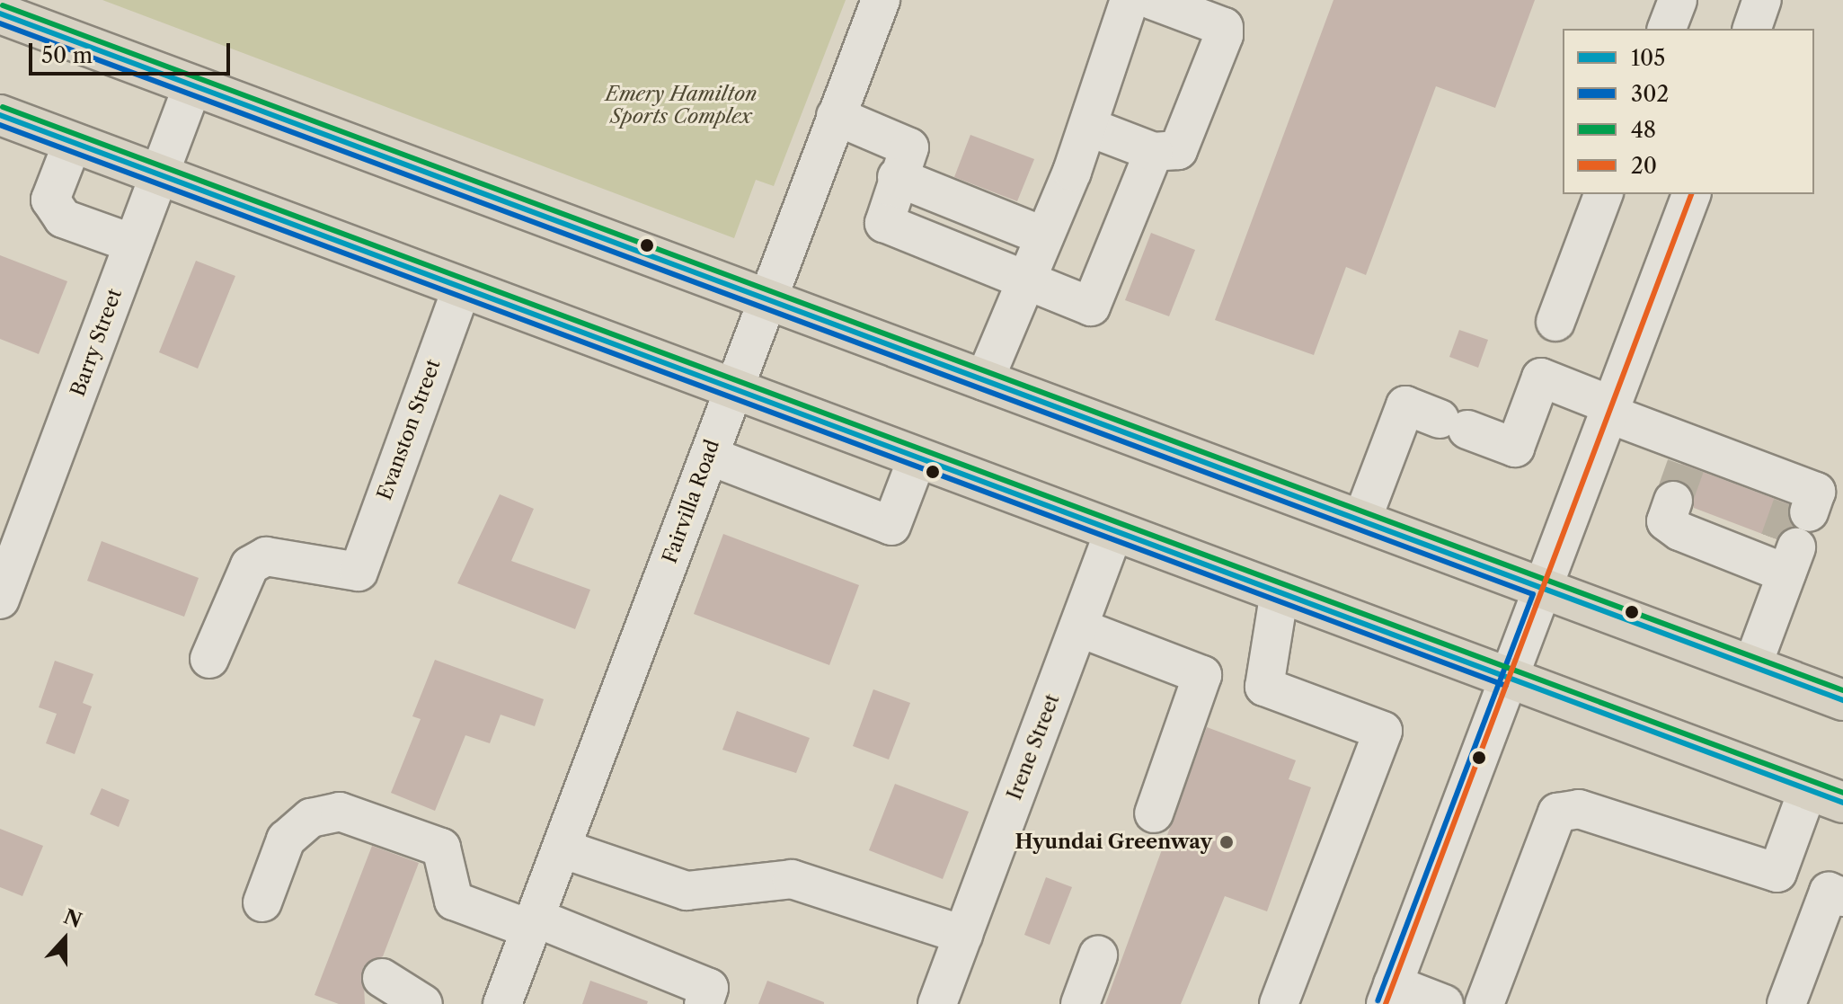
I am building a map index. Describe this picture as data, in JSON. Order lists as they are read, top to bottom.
{
  "streets": {
    "street": [
      "Barry Street",
      "Evanston Street",
      "Fairvilla Road",
      "Irene Street"
    ]
  },
  "parks": ["Emery Hamilton Sports Complex"],
  "places": ["Hyundai Greenway"],
  "lines": [
    "transit line 48",
    "transit line 105",
    "transit line 302",
    "transit line 20"
  ],
  "legend": [
    "105",
    "302",
    "48",
    "20"
  ],
  "scale_bar": "50 m",
  "north": "top"
}
